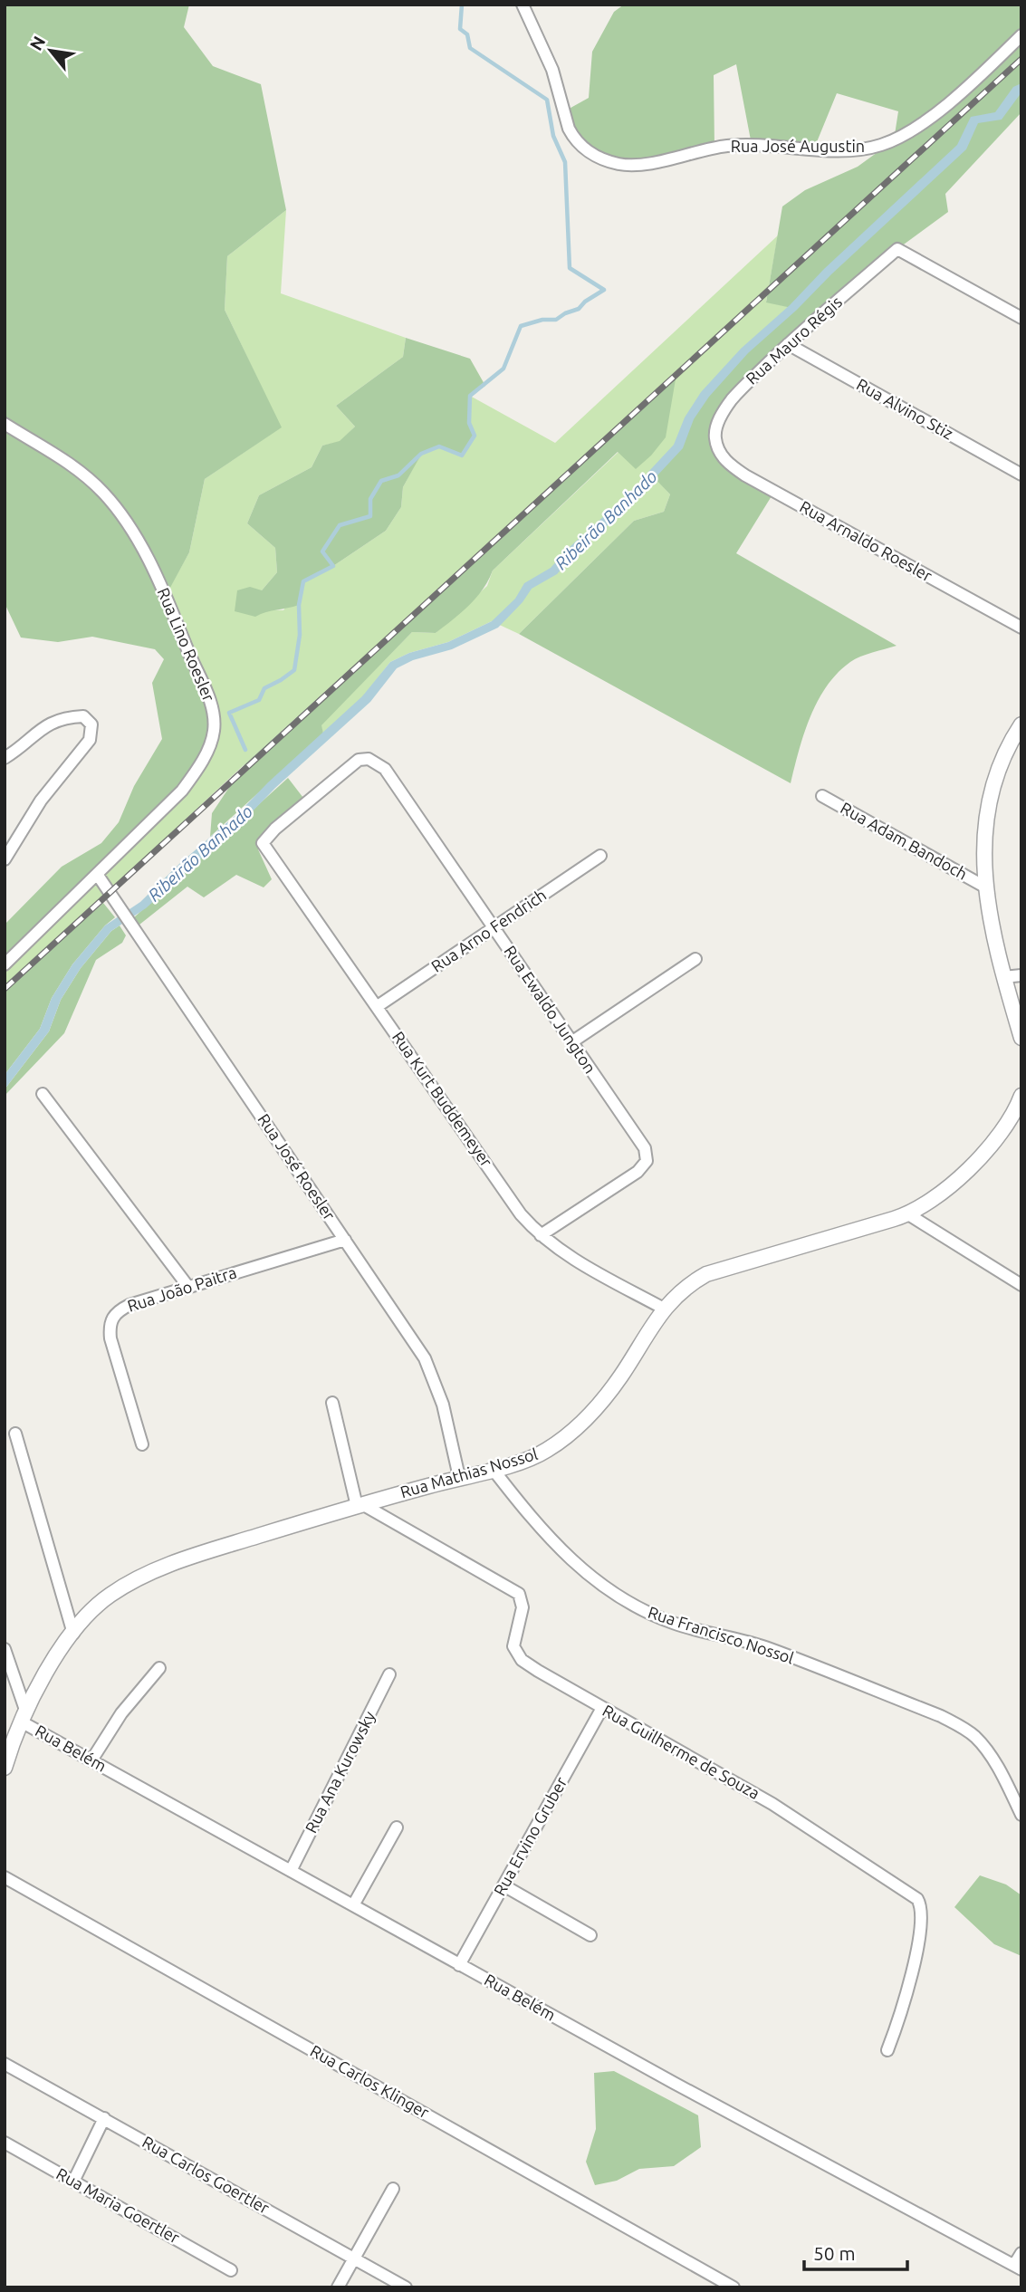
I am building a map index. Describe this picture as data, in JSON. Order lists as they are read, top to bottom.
{
  "streets": {
    "street": [
      "Rua José Augustin",
      "Rua Mauro Régis",
      "Rua Alvino Stiz",
      "Rua Arnaldo Roesler",
      "Rua Lino Roesler",
      "Rua Adam Bandoch",
      "Rua Arno Fendrich",
      "Rua Ewaldo Jungton",
      "Rua Kurt Buddemeyer",
      "Rua José Roesler",
      "Rua João Paitra",
      "Rua Mathias Nossol",
      "Rua Francisco Nossol",
      "Rua Belém",
      "Rua Guilherme de Souza",
      "Rua Ana Kurowsky",
      "Rua Ervino Gruber",
      "Rua Carlos Klinger",
      "Rua Carlos Goertler",
      "Rua Maria Goertler"
    ]
  },
  "crossings": [
    ["Rua Mauro Régis", "Rua Alvino Stiz"],
    ["Rua Mauro Régis", "Rua Arnaldo Roesler"],
    ["Rua Lino Roesler", "Rua José Roesler"],
    ["Rua Arno Fendrich", "Rua Ewaldo Jungton"],
    ["Rua Arno Fendrich", "Rua Kurt Buddemeyer"],
    ["Rua Ewaldo Jungton", "Rua Kurt Buddemeyer"],
    ["Rua Kurt Buddemeyer", "Rua Mathias Nossol"],
    ["Rua José Roesler", "Rua João Paitra"],
    ["Rua José Roesler", "Rua Mathias Nossol"],
    ["Rua Mathias Nossol", "Rua Francisco Nossol"],
    ["Rua Mathias Nossol", "Rua Belém"],
    ["Rua Mathias Nossol", "Rua Guilherme de Souza"],
    ["Rua Belém", "Rua Ana Kurowsky"],
    ["Rua Belém", "Rua Ervino Gruber"],
    ["Rua Guilherme de Souza", "Rua Ervino Gruber"]
  ],
  "water": ["Ribeirão Banhado"],
  "scale_bar": "50 m",
  "north": "top left"
}
